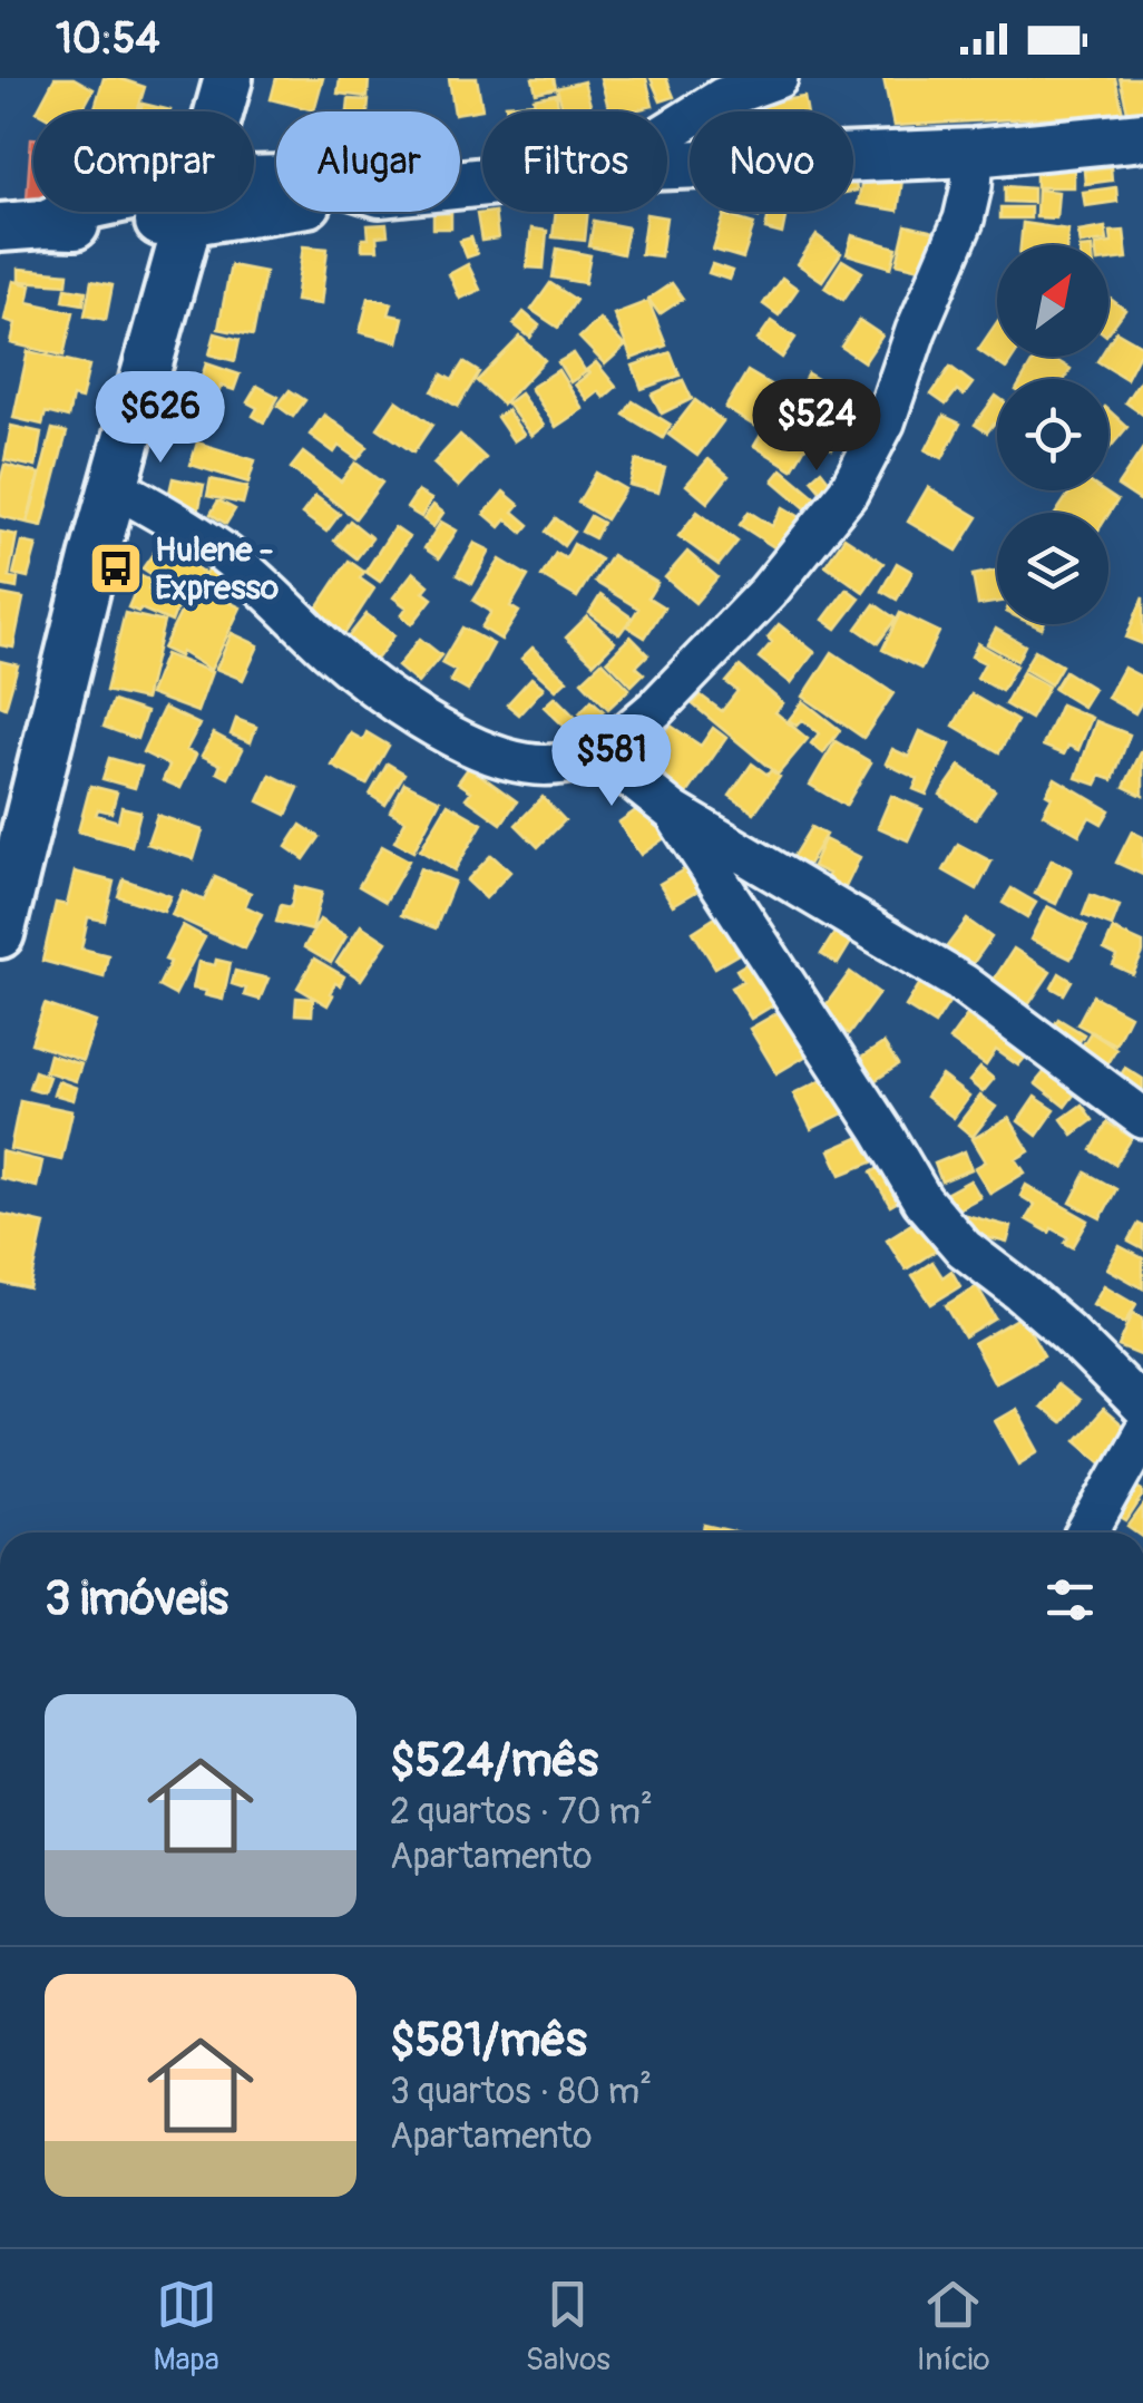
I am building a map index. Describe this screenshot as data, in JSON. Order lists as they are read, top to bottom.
{
  "places": {
    "bus stop": ["Hulene - Expresso"]
  },
  "north": "top right",
  "page": {
    "status": "10:54",
    "chip": [
      "Comprar",
      "Alugar",
      "Filtros",
      "Novo"
    ],
    "price": ["$626", "$524", "$581"],
    "heading": "3 imóveis",
    "list": [
      {
        "name": "$524/mês",
        "note": "2 quartos · 70 m² · Apartamento"
      },
      {
        "name": "$581/mês",
        "note": "3 quartos · 80 m² · Apartamento"
      }
    ],
    "tabs": ["Mapa", "Salvos", "Início"]
  }
}
